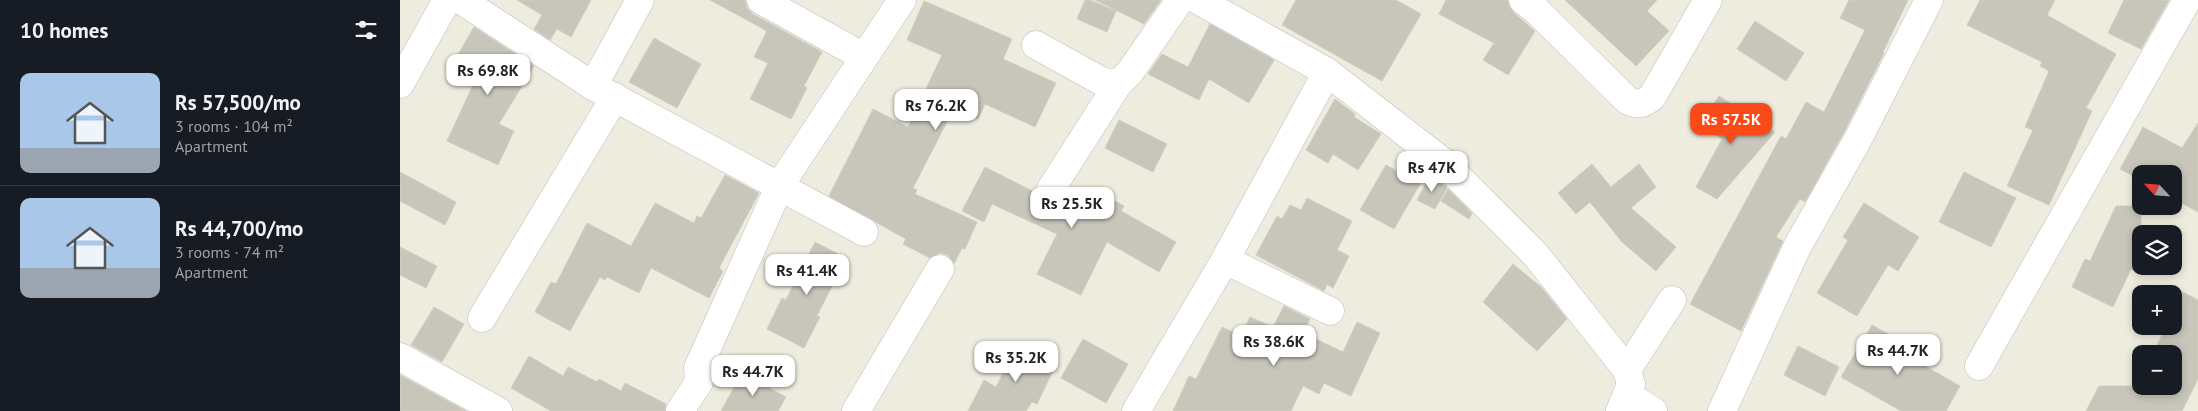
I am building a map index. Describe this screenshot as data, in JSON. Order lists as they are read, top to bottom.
{
  "north": "top left",
  "page": {
    "heading": "10 homes",
    "price": [
      "Rs 69.8K",
      "Rs 76.2K",
      "Rs 57.5K",
      "Rs 47K",
      "Rs 25.5K",
      "Rs 41.4K",
      "Rs 38.6K",
      "Rs 44.7K",
      "Rs 35.2K",
      "Rs 44.7K"
    ],
    "list": [
      {
        "name": "Rs 57,500/mo",
        "note": "3 rooms · 104 m² · Apartment"
      },
      {
        "name": "Rs 44,700/mo",
        "note": "3 rooms · 74 m² · Apartment"
      }
    ],
    "map_buttons": ["+", "−"]
  }
}
